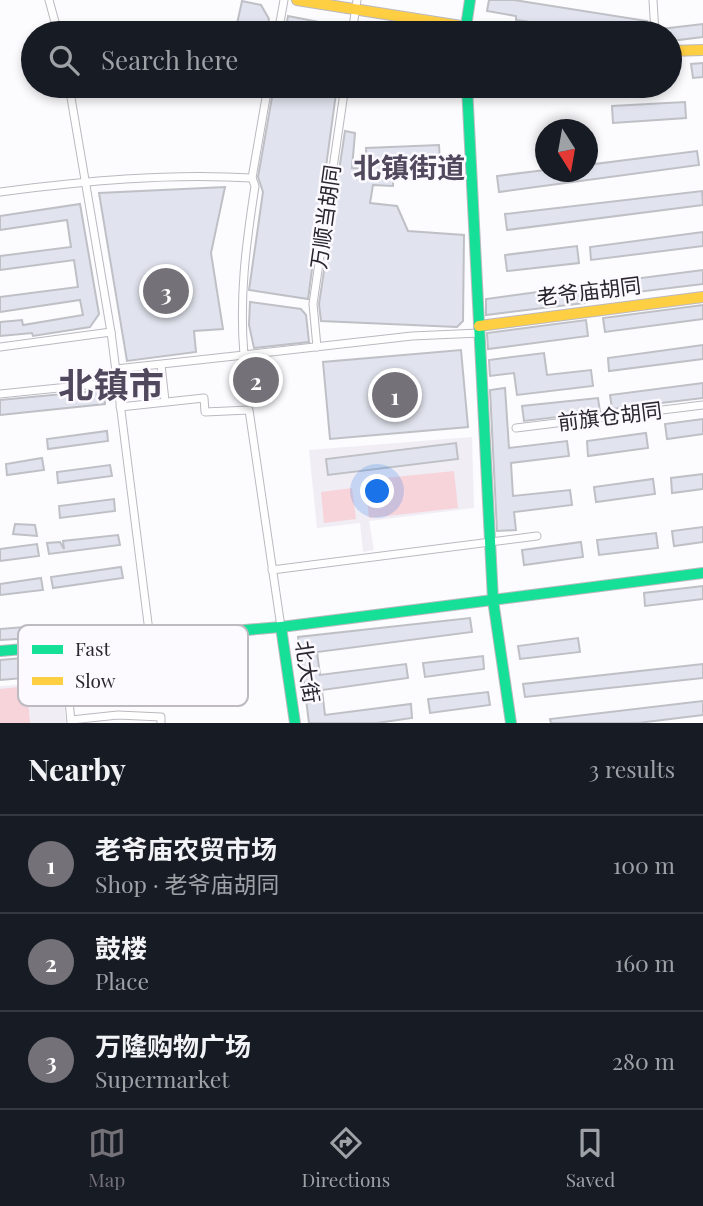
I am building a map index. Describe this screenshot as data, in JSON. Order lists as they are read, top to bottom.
{
  "streets": {
    "street": [
      "万顺当胡同",
      "老爷庙胡同",
      "前旗仓胡同",
      "北大街"
    ]
  },
  "crossings": [
    ["万顺当胡同", "老爷庙胡同"]
  ],
  "districts": ["北镇街道", "北镇市"],
  "legend": ["Fast", "Slow"],
  "north": "bottom",
  "page": {
    "search": "Search here",
    "pins": ["3", "2", "1"],
    "heading": ["Nearby", "3 results"],
    "list": [
      {
        "mark": "1",
        "name": "老爷庙农贸市场",
        "note": "Shop · 老爷庙胡同",
        "value": "100 m"
      },
      {
        "mark": "2",
        "name": "鼓楼",
        "note": "Place",
        "value": "160 m"
      },
      {
        "mark": "3",
        "name": "万隆购物广场",
        "note": "Supermarket",
        "value": "280 m"
      }
    ],
    "nav": ["Map", "Directions", "Saved"]
  }
}
